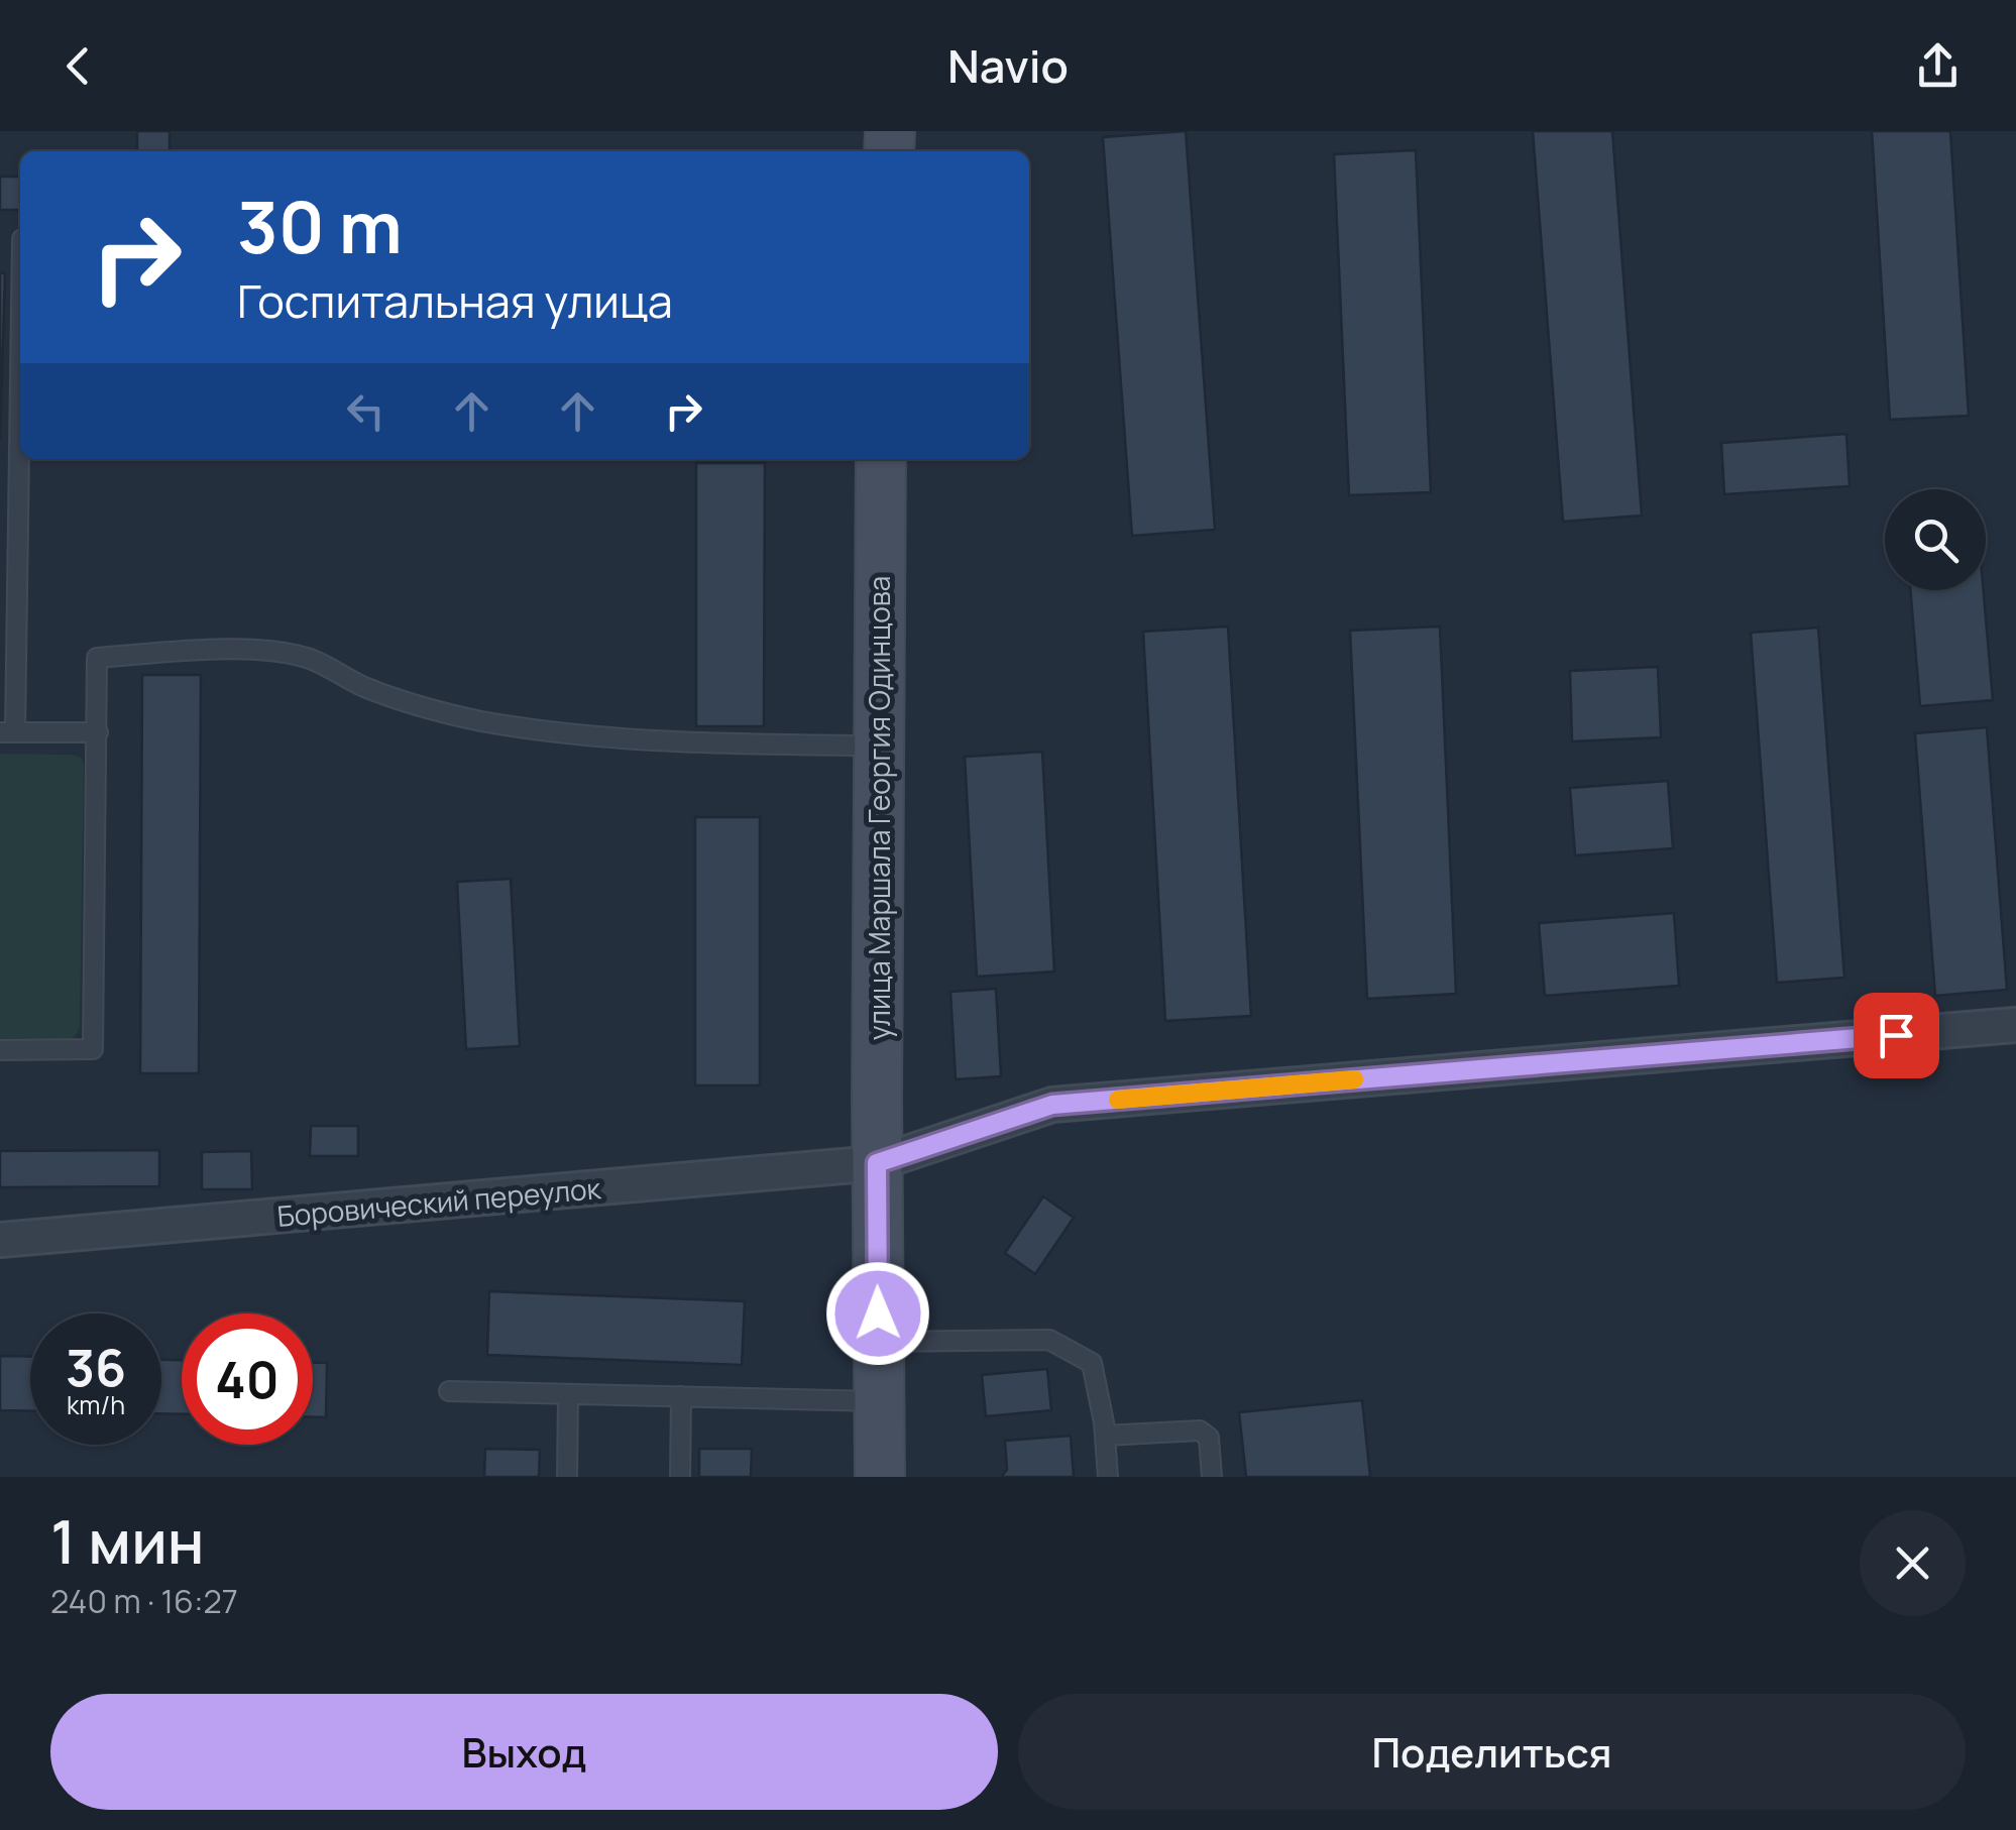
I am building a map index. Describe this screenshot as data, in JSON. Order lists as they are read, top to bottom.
{
  "streets": {
    "street": ["улица Маршала Георгия Одинцова", "Боровический переулок"]
  },
  "crossings": [
    ["улица Маршала Георгия Одинцова", "Боровический переулок"]
  ],
  "page": {
    "header": "Navio",
    "turn": ["30 m", "Госпитальная улица"],
    "speed": "36 km/h",
    "limit": "40",
    "heading": ["1 мин", "240 m · 16:27"],
    "buttons": ["Выход", "Поделиться"]
  }
}
